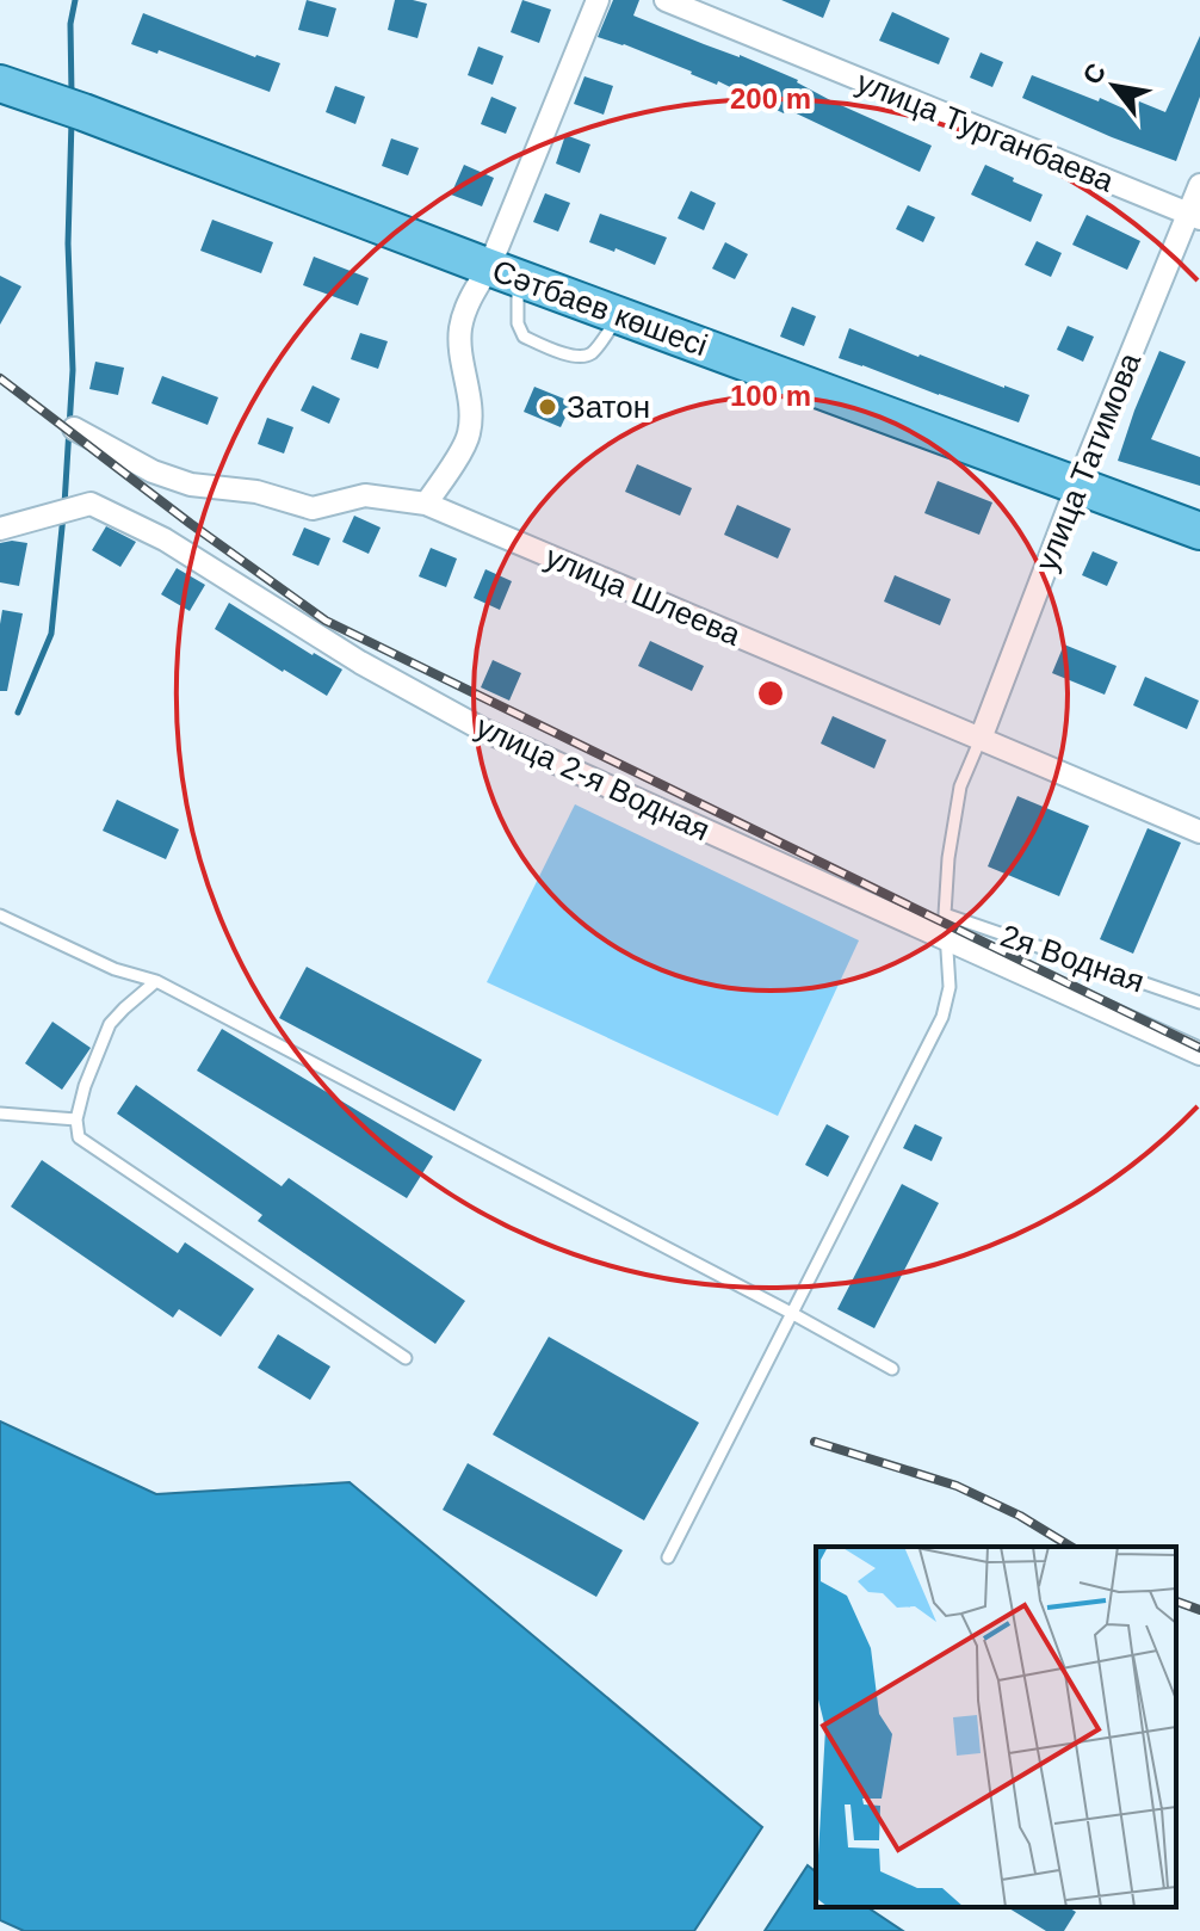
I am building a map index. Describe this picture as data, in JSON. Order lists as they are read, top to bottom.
{
  "streets": {
    "main road": ["Сәтбаев көшесі"],
    "street": [
      "улица Турганбаева",
      "улица Татимова",
      "улица Шлеева",
      "улица 2-я Водная"
    ],
    "lane": ["2я Водная"]
  },
  "crossings": [
    ["улица Турганбаева", "улица Татимова"],
    ["Сәтбаев көшесі", "улица Татимова"],
    ["улица Татимова", "улица Шлеева"]
  ],
  "places": ["Затон"],
  "north": "top left",
  "rings": ["200 m", "100 m"]
}
